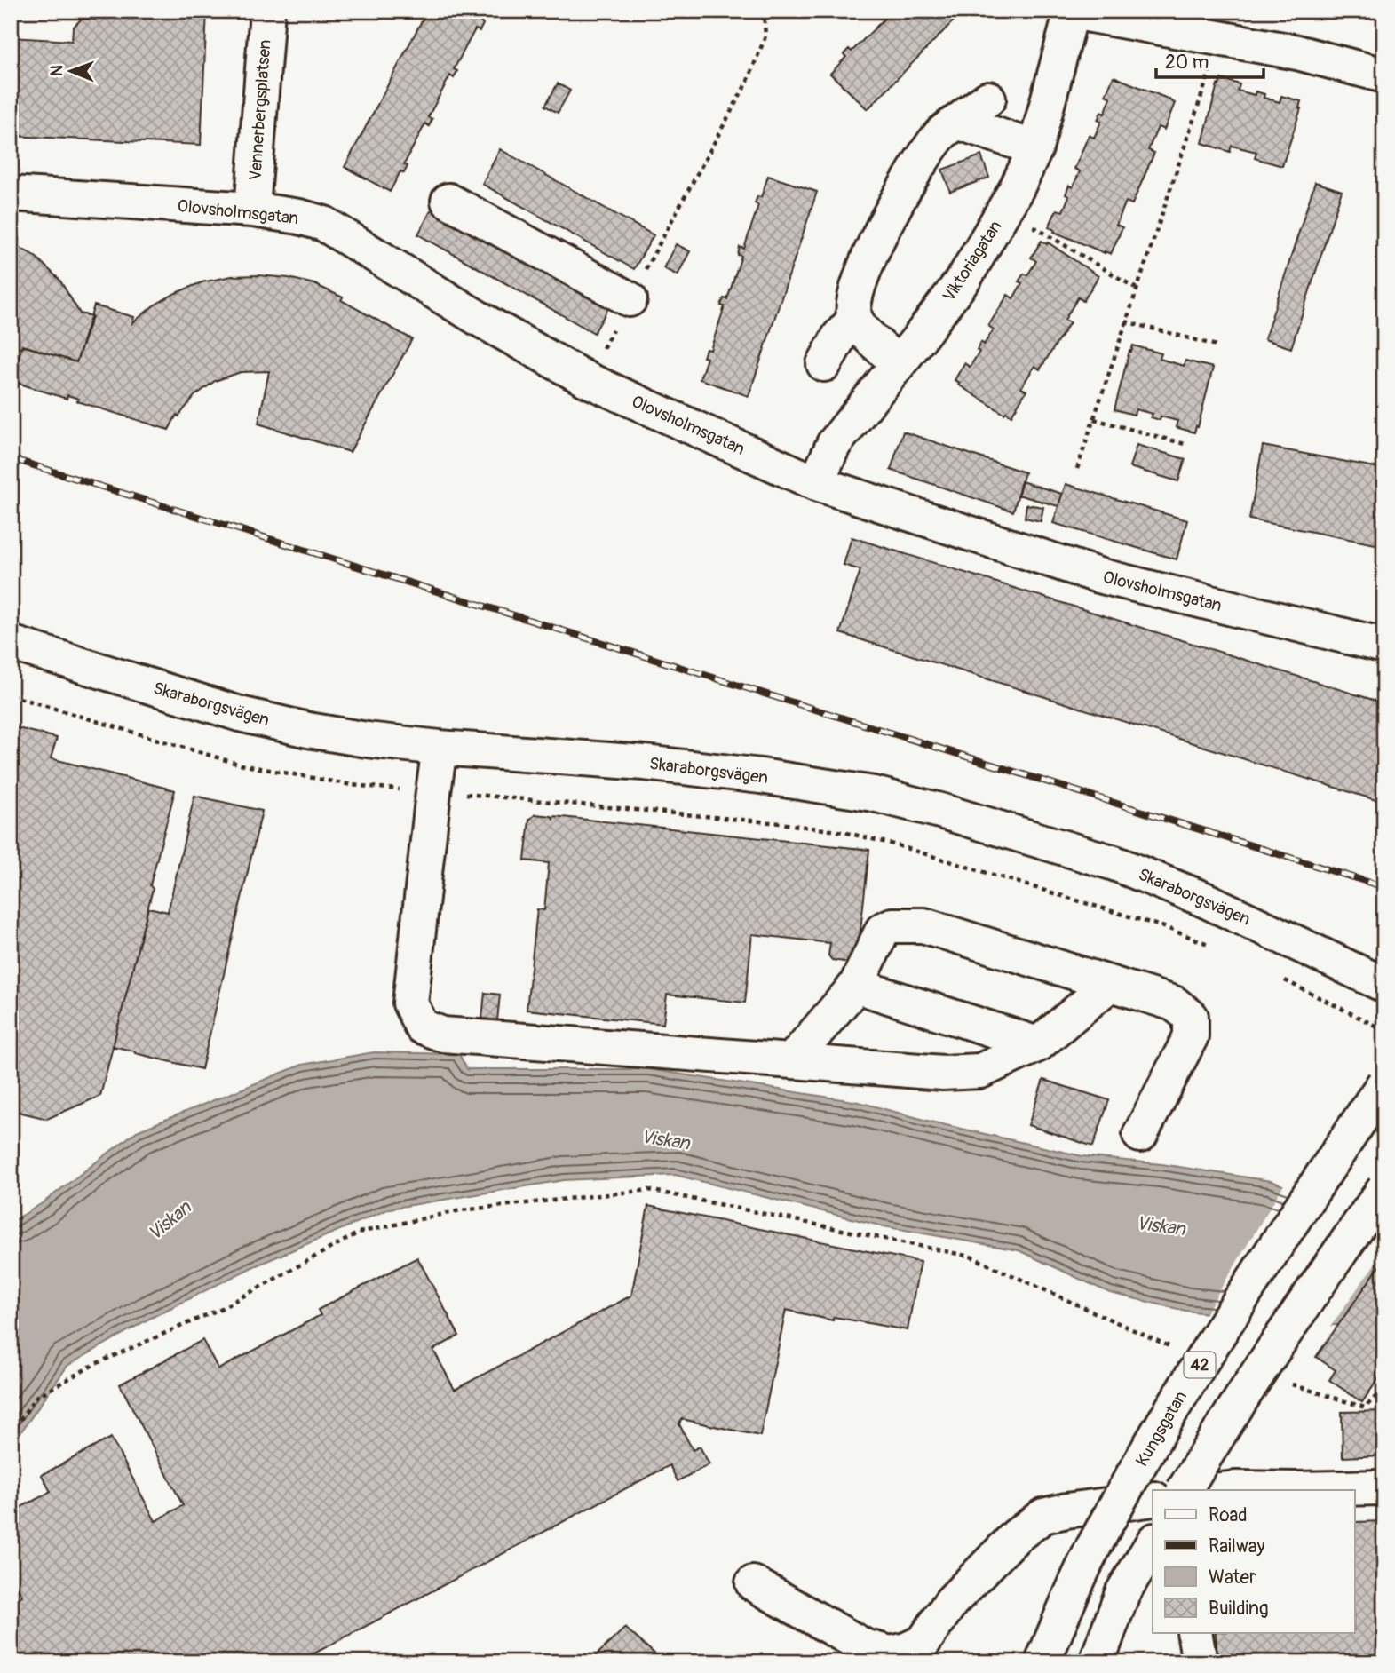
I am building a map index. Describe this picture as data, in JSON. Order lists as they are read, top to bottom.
{
  "streets": {
    "street": [
      "Vennerbergsplatsen",
      "Olovsholmsgatan",
      "Viktoriagatan",
      "Skaraborgsvägen",
      "42",
      "Kungsgatan"
    ]
  },
  "crossings": [
    ["Vennerbergsplatsen", "Olovsholmsgatan"],
    ["Olovsholmsgatan", "Viktoriagatan"]
  ],
  "water": ["Viskan"],
  "legend": [
    "Road",
    "Railway",
    "Water",
    "Building"
  ],
  "scale_bar": "20 m",
  "north": "left"
}
